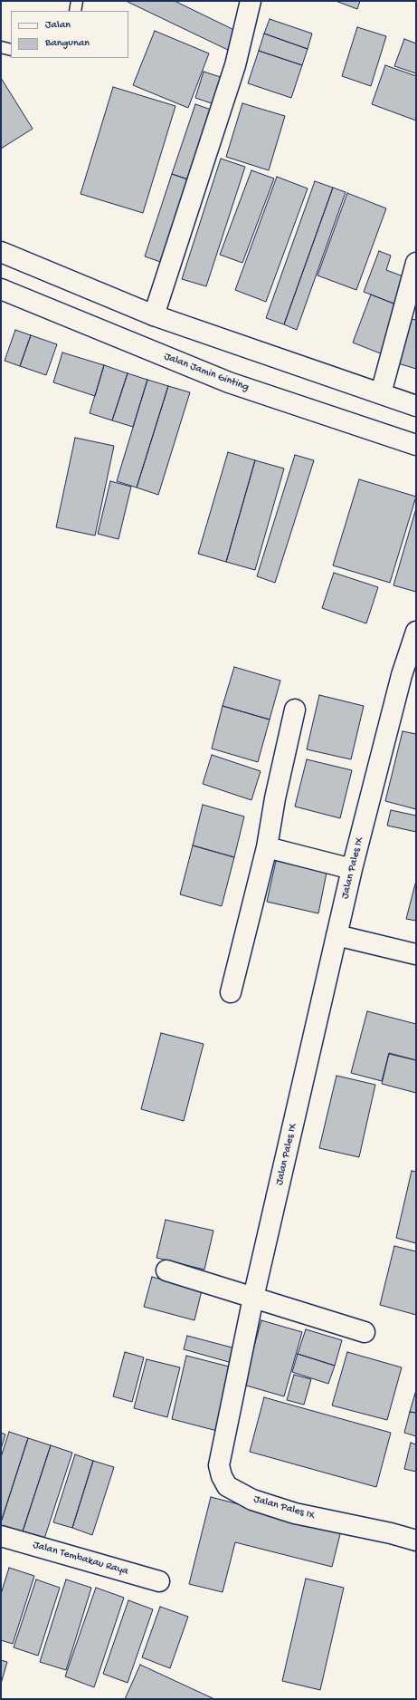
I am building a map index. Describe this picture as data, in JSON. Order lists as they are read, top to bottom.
{
  "streets": {
    "main road": ["Jalan Jamin Ginting", "Jalan Pales IX", "Jalan Tembakau Raya"]
  },
  "legend": ["Jalan", "Bangunan"]
}
